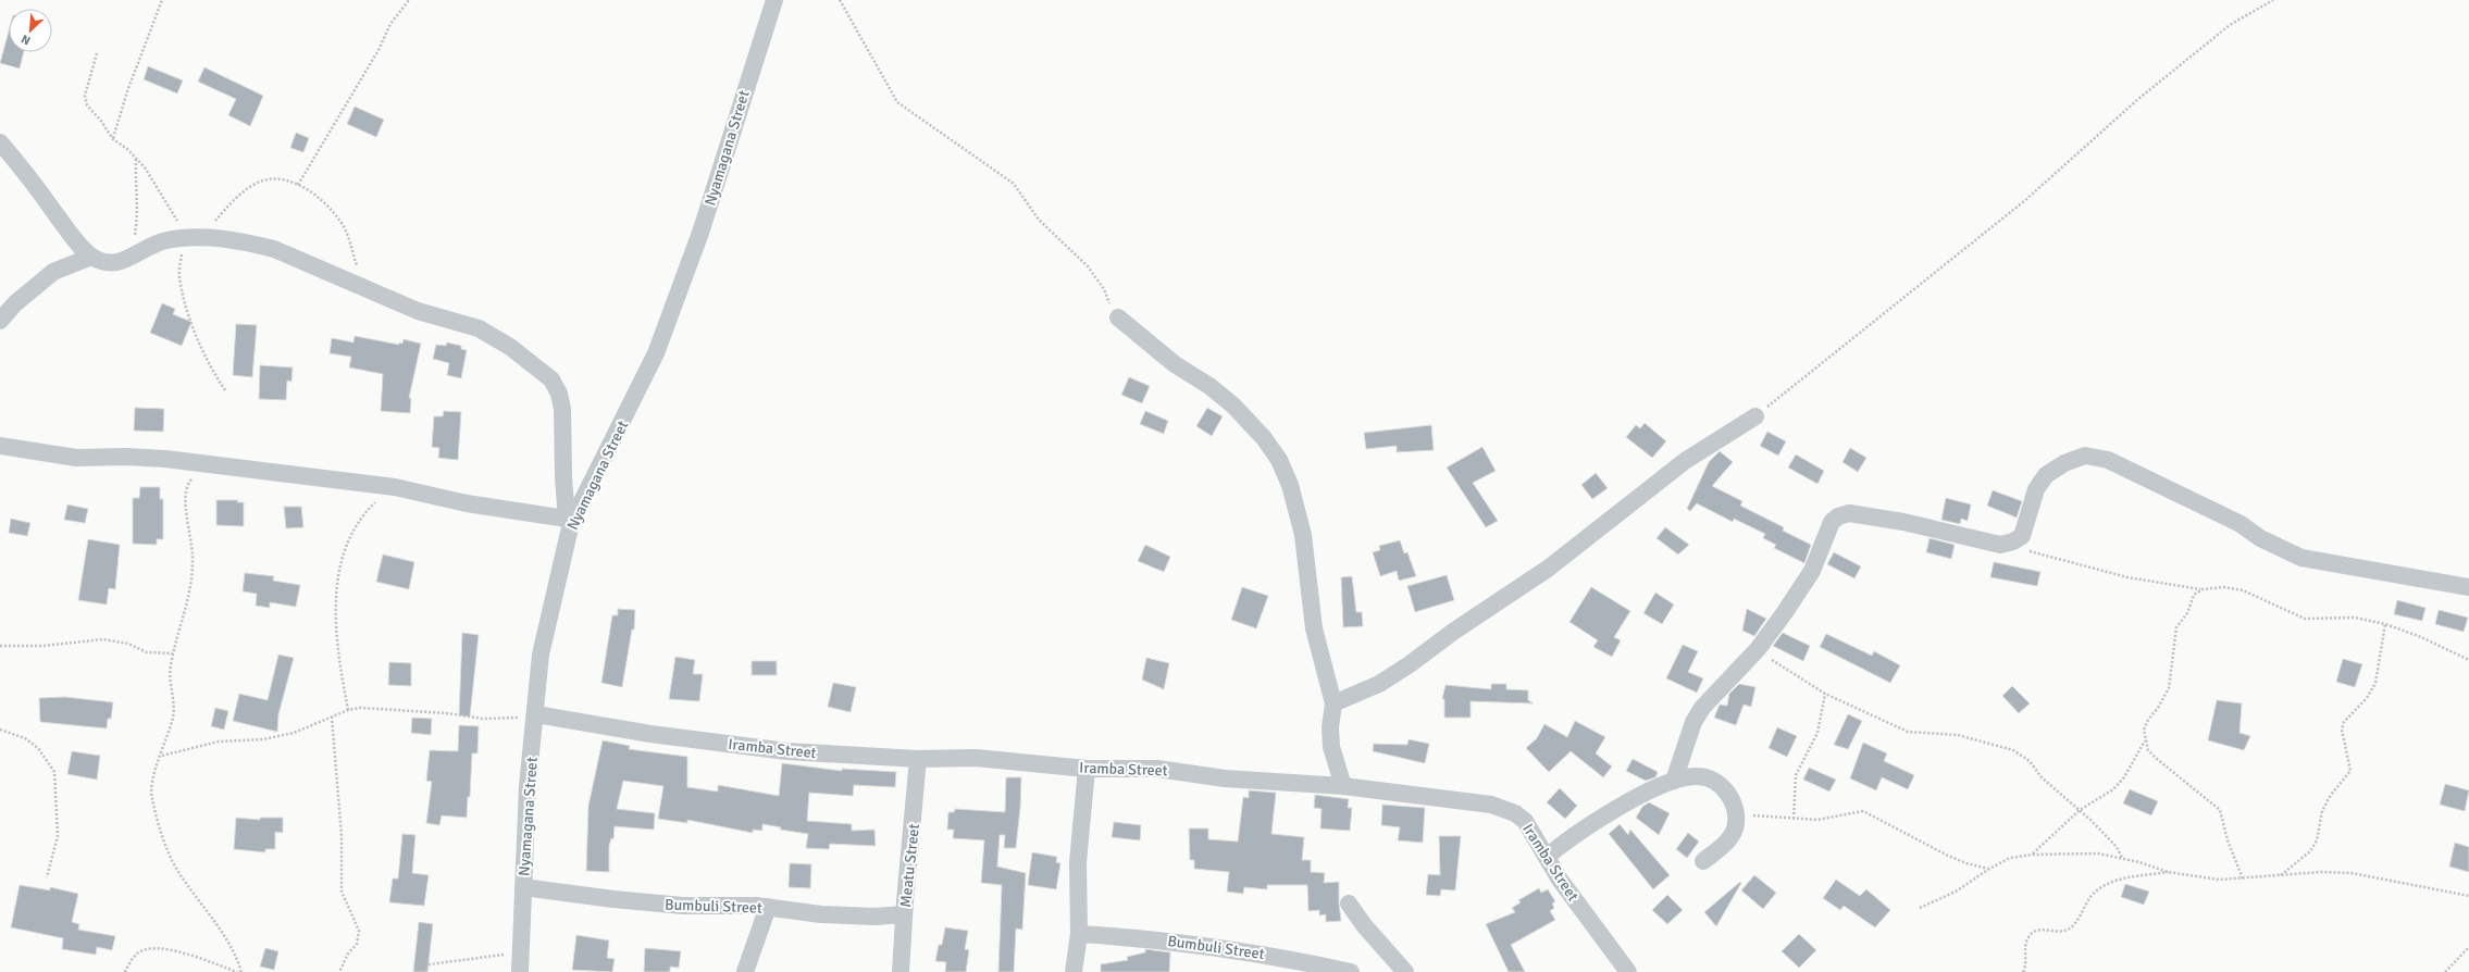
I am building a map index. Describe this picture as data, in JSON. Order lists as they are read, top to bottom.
{
  "streets": {
    "street": [
      "Nyamagana Street",
      "Iramba Street",
      "Meatu Street",
      "Bumbuli Street"
    ]
  },
  "crossings": [
    ["Nyamagana Street", "Iramba Street"],
    ["Nyamagana Street", "Bumbuli Street"],
    ["Iramba Street", "Meatu Street"],
    ["Meatu Street", "Bumbuli Street"]
  ],
  "north": "bottom left"
}
